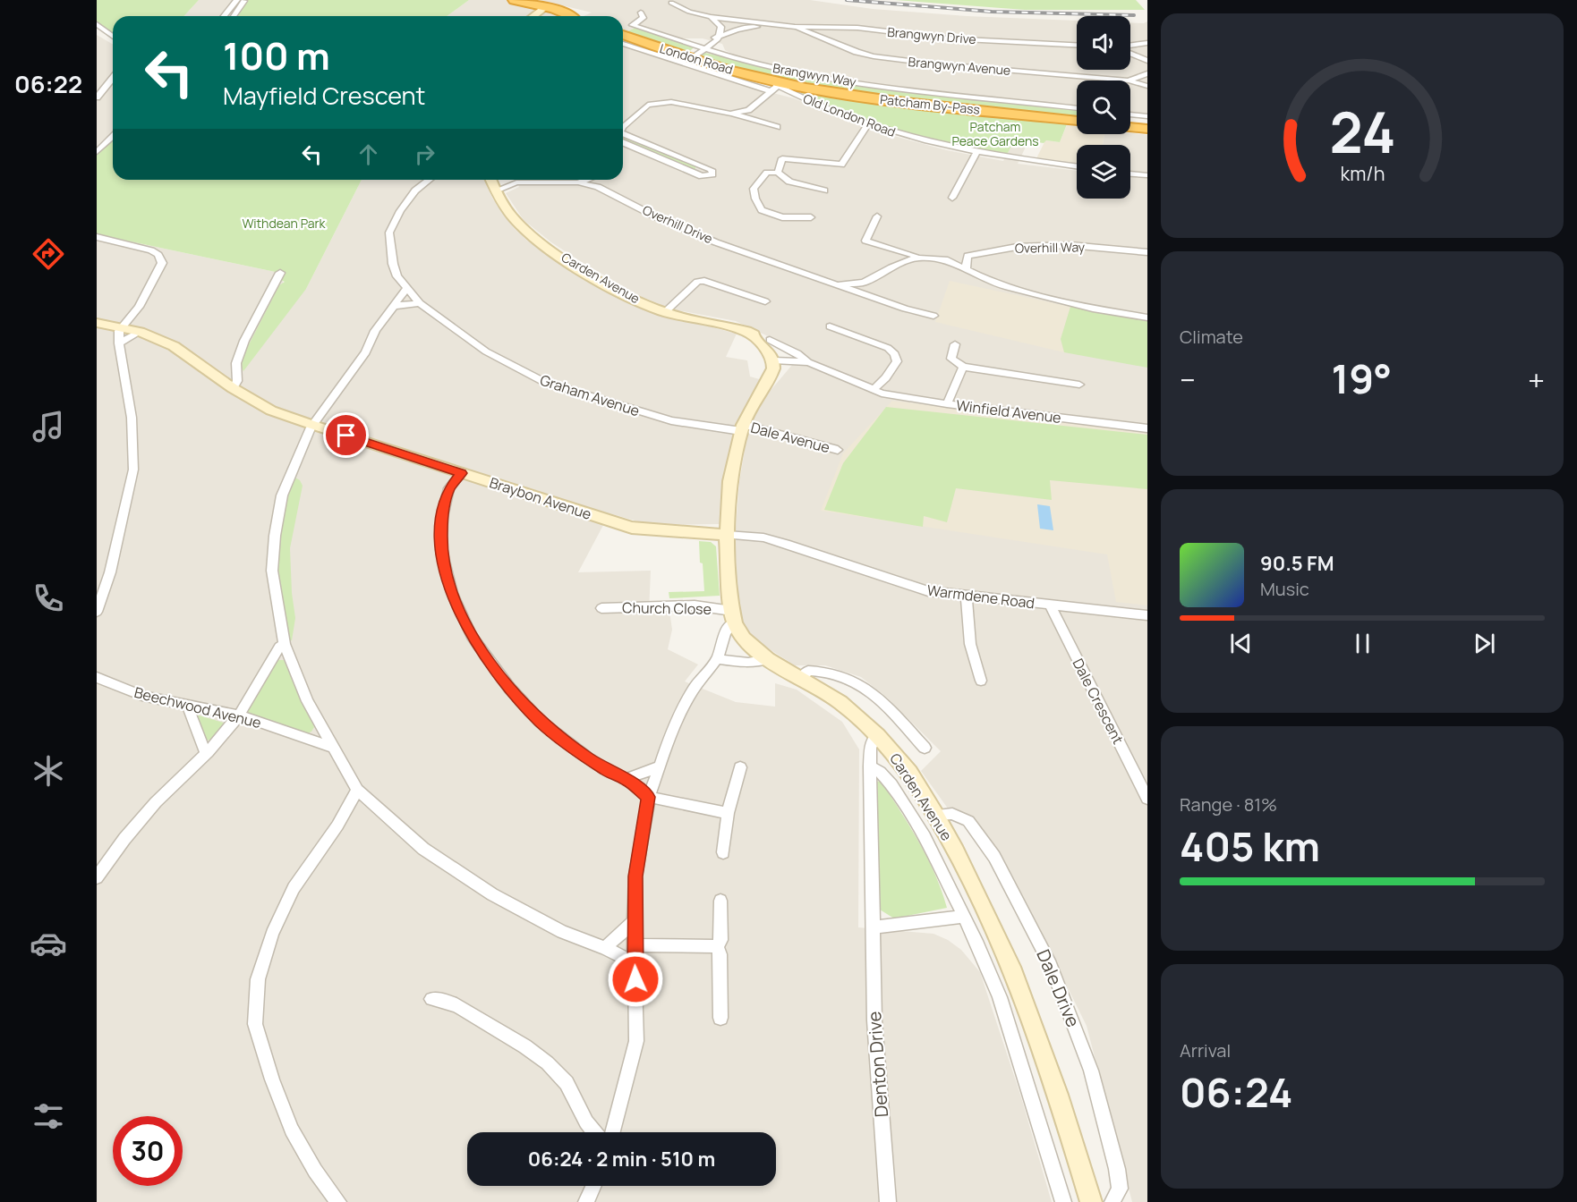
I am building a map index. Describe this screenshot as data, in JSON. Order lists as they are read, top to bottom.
{
  "streets": {
    "highway": ["London Road", "Patcham By-Pass"],
    "street": [
      "Brangwyn Drive",
      "Brangwyn Avenue",
      "Brangwyn Way",
      "Old London Road",
      "Overhill Drive",
      "Overhill Way",
      "Carden Avenue",
      "Graham Avenue",
      "Winfield Avenue",
      "Dale Avenue",
      "Braybon Avenue",
      "Warmdene Road",
      "Church Close",
      "Dale Crescent",
      "Beechwood Avenue",
      "Dale Drive",
      "Denton Drive"
    ]
  },
  "crossings": [
    ["Brangwyn Drive", "London Road"],
    ["Brangwyn Drive", "Brangwyn Avenue"],
    ["Brangwyn Drive", "Brangwyn Way"],
    ["London Road", "Patcham By-Pass"],
    ["London Road", "Old London Road"],
    ["Patcham By-Pass", "Old London Road"],
    ["Overhill Drive", "Overhill Way"],
    ["Overhill Drive", "Carden Avenue"],
    ["Carden Avenue", "Winfield Avenue"],
    ["Carden Avenue", "Church Close"],
    ["Carden Avenue", "Dale Drive"],
    ["Carden Avenue", "Denton Drive"],
    ["Graham Avenue", "Dale Avenue"],
    ["Braybon Avenue", "Warmdene Road"],
    ["Warmdene Road", "Dale Crescent"]
  ],
  "parks": ["Patcham Peace Gardens", "Withdean Park"],
  "page": {
    "tabs": "06:22",
    "turn": ["100 m", "Mayfield Crescent"],
    "tile": [
      "Climate",
      ["Range · 81%", "405 km"],
      ["Arrival", "06:24"]
    ],
    "heat": ["−", "19°", "+"],
    "song": ["90.5 FM", "Music"],
    "limit": "30",
    "trip": "06:24 · 2 min · 510 m",
    "gauge": ["24", "km/h"]
  }
}
